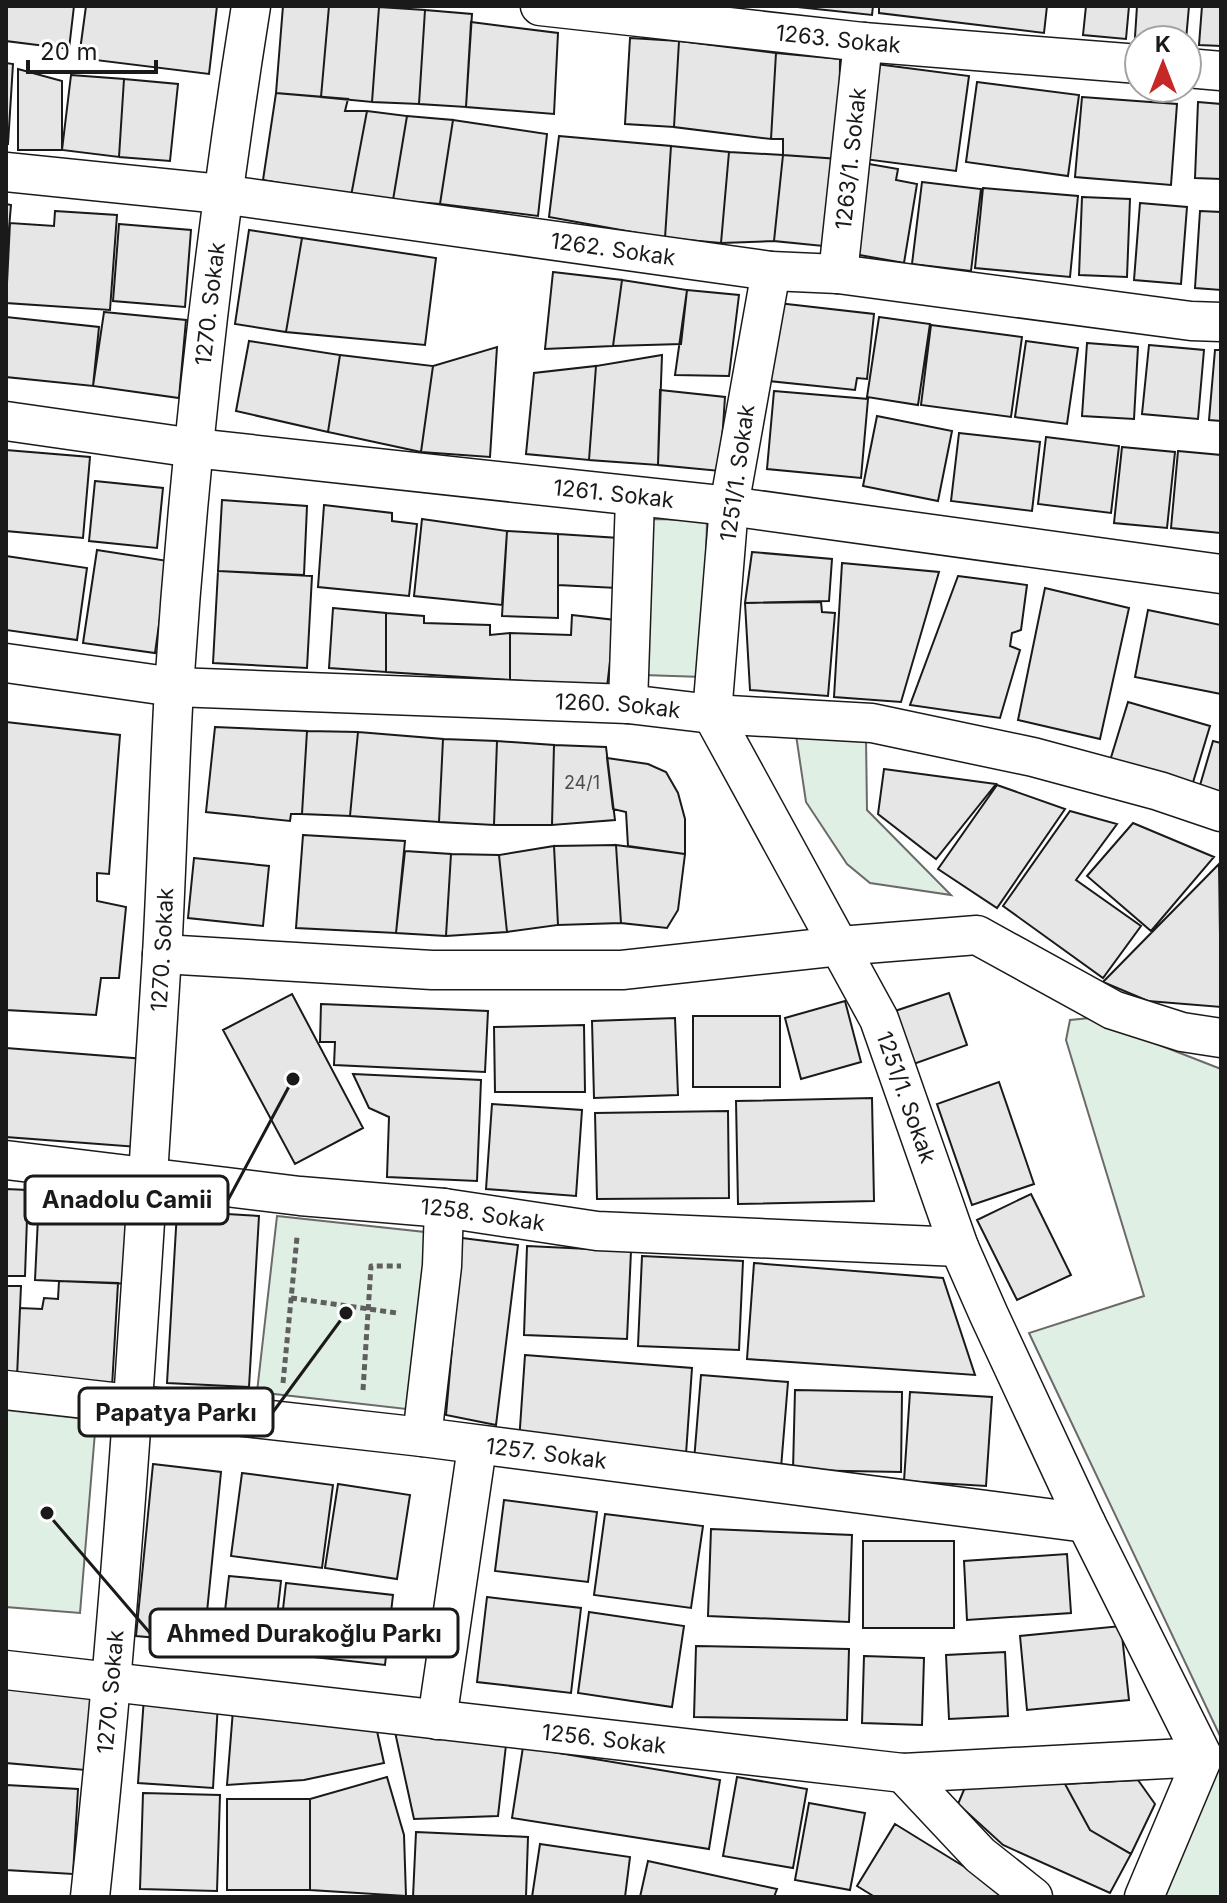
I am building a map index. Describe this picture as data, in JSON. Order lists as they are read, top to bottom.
{
  "streets": {
    "street": [
      "1263. Sokak",
      "1263/1. Sokak",
      "1262. Sokak",
      "1270. Sokak",
      "1251/1. Sokak",
      "1261. Sokak",
      "1260. Sokak",
      "1258. Sokak",
      "1257. Sokak",
      "1256. Sokak"
    ]
  },
  "crossings": [
    ["1263. Sokak", "1263/1. Sokak"],
    ["1263/1. Sokak", "1262. Sokak"],
    ["1262. Sokak", "1270. Sokak"],
    ["1262. Sokak", "1251/1. Sokak"],
    ["1270. Sokak", "1261. Sokak"],
    ["1270. Sokak", "1260. Sokak"],
    ["1270. Sokak", "1258. Sokak"],
    ["1270. Sokak", "1257. Sokak"],
    ["1270. Sokak", "1256. Sokak"],
    ["1251/1. Sokak", "1261. Sokak"],
    ["1251/1. Sokak", "1260. Sokak"],
    ["1251/1. Sokak", "1258. Sokak"],
    ["1251/1. Sokak", "1257. Sokak"],
    ["1251/1. Sokak", "1256. Sokak"]
  ],
  "places": ["Anadolu Camii", "Papatya Parkı", "Ahmed Durakoğlu Parkı"],
  "house_numbers": ["24/1"],
  "scale_bar": "20 m",
  "north": "top"
}
